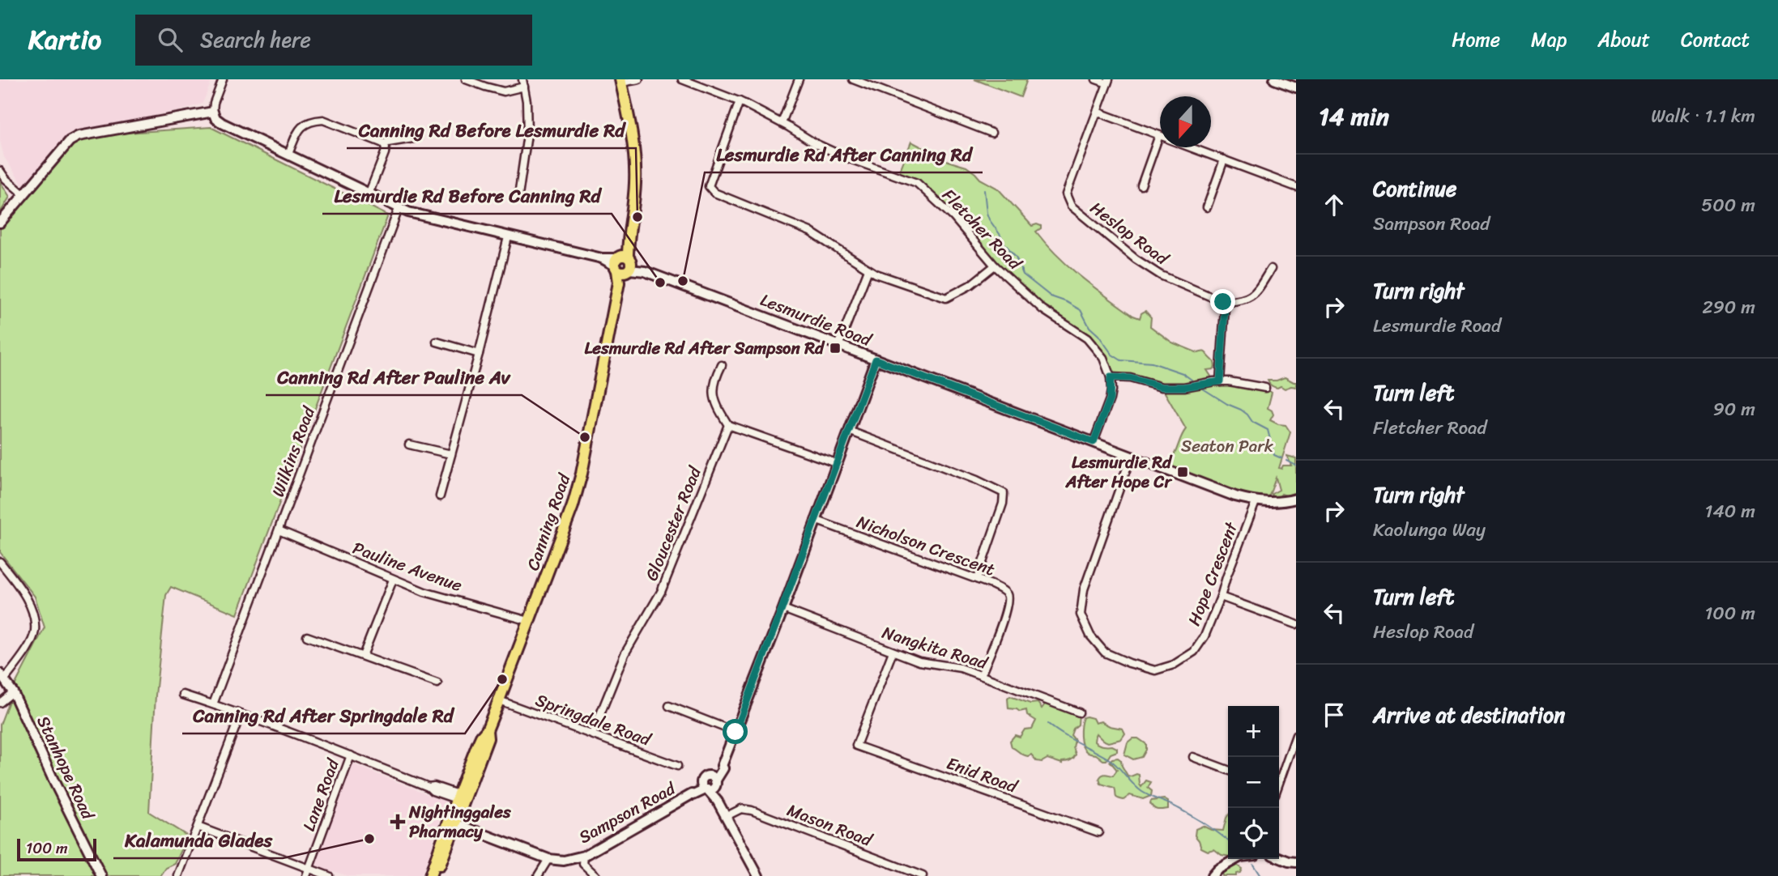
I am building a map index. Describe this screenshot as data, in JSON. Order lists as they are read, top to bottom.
{
  "streets": {
    "main road": ["Canning Road"],
    "street": [
      "Fletcher Road",
      "Heslop Road",
      "Lesmurdie Road",
      "Wilkins Road",
      "Gloucester Road",
      "Nicholson Crescent",
      "Pauline Avenue",
      "Hope Crescent",
      "Nangkita Road",
      "Springdale Road",
      "Stanhope Road",
      "Enid Road",
      "Lane Road",
      "Sampson Road",
      "Mason Road"
    ]
  },
  "crossings": [
    ["Lesmurdie Road", "Wilkins Road"],
    ["Lesmurdie Road", "Canning Road"],
    ["Lesmurdie Road", "Hope Crescent"],
    ["Lesmurdie Road", "Sampson Road"],
    ["Wilkins Road", "Pauline Avenue"],
    ["Canning Road", "Pauline Avenue"],
    ["Canning Road", "Springdale Road"],
    ["Canning Road", "Sampson Road"],
    ["Gloucester Road", "Springdale Road"],
    ["Nicholson Crescent", "Nangkita Road"],
    ["Nicholson Crescent", "Sampson Road"],
    ["Nangkita Road", "Enid Road"],
    ["Nangkita Road", "Sampson Road"]
  ],
  "parks": ["Seaton Park"],
  "places": {
    "other": [
      "Canning Rd Before Lesmurdie Rd",
      "Lesmurdie Rd After Canning Rd",
      "Lesmurdie Rd Before Canning Rd",
      "Canning Rd After Pauline Av",
      "Canning Rd After Springdale Rd",
      "Kalamunda Glades"
    ],
    "transit": ["Lesmurdie Rd After Sampson Rd", "Lesmurdie Rd After Hope Cr"],
    "health": ["Nightinggales Pharmacy"]
  },
  "scale_bar": "100 m",
  "north": "bottom",
  "page": {
    "header": "Kartio",
    "search": "Search here",
    "nav": [
      "Home",
      "Map",
      "About",
      "Contact"
    ],
    "heading": ["14 min", "Walk · 1.1 km"],
    "list": [
      ["Continue", "Sampson Road", "500 m"],
      ["Turn right", "Lesmurdie Road", "290 m"],
      ["Turn left", "Fletcher Road", "90 m"],
      ["Turn right", "Kaolunga Way", "140 m"],
      ["Turn left", "Heslop Road", "100 m"],
      "Arrive at destination"
    ],
    "map_buttons": ["+", "−"],
    "scale": "100 m"
  }
}
